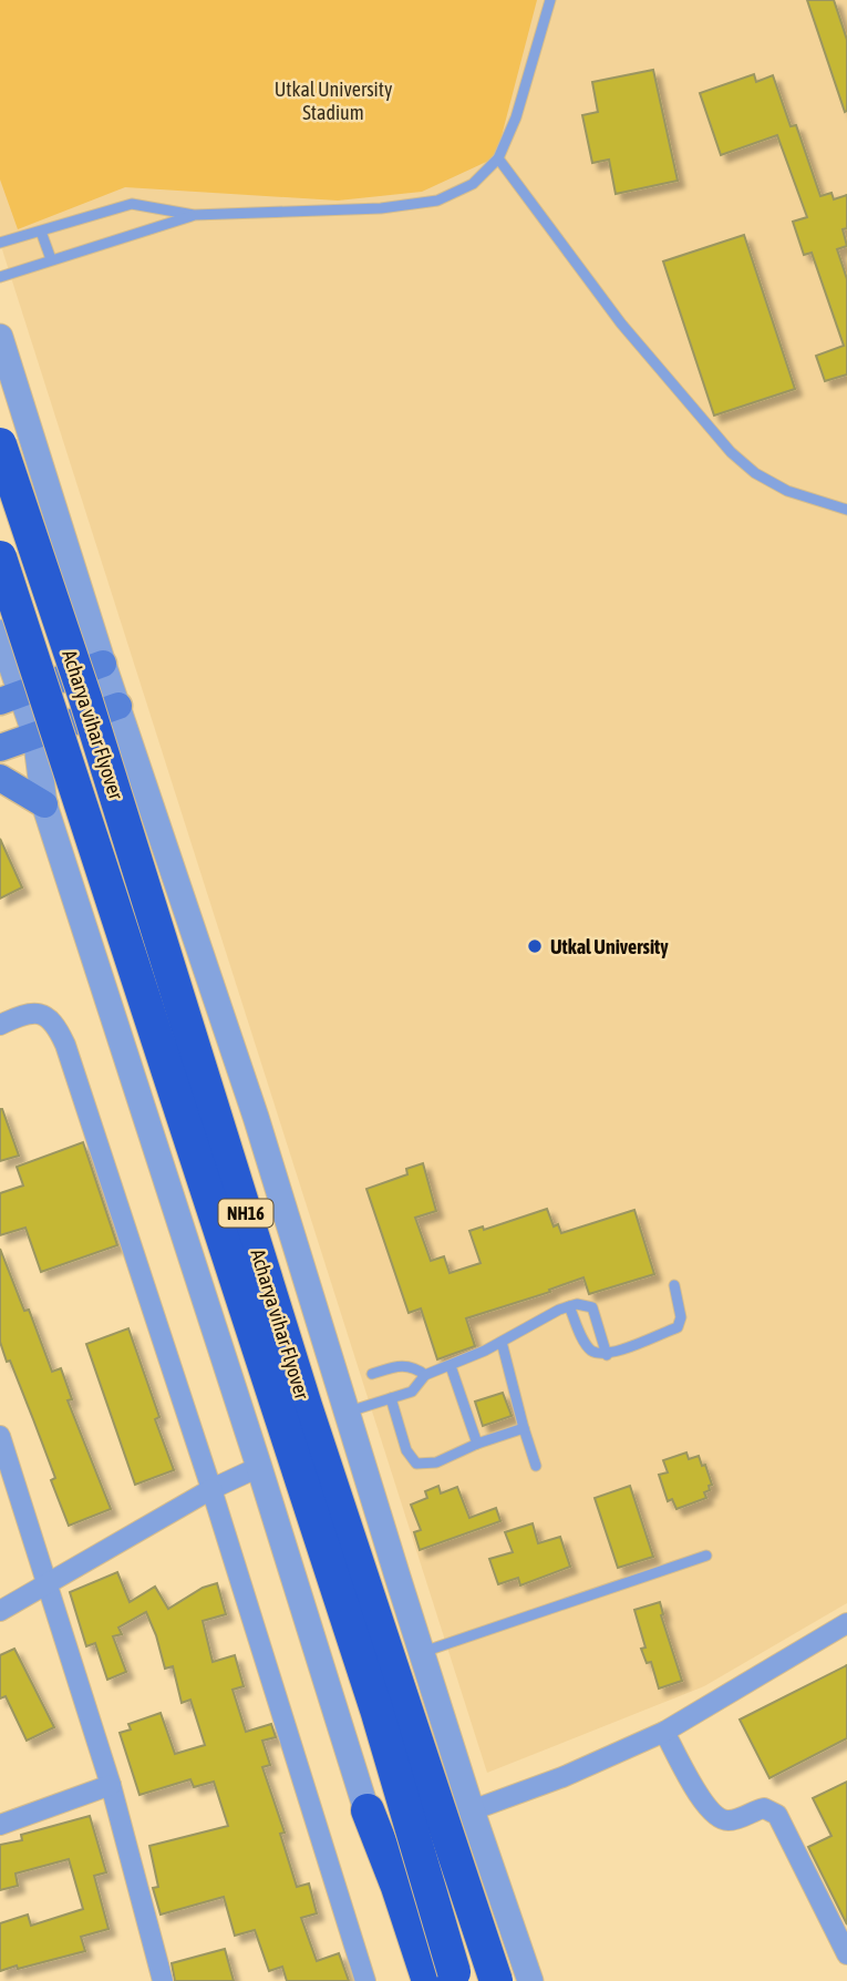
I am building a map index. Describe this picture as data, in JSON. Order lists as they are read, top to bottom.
{
  "streets": {
    "highway": ["Acharya vihar Flyover", "NH16"]
  },
  "parks": ["Utkal University Stadium"],
  "places": ["Utkal University"]
}
